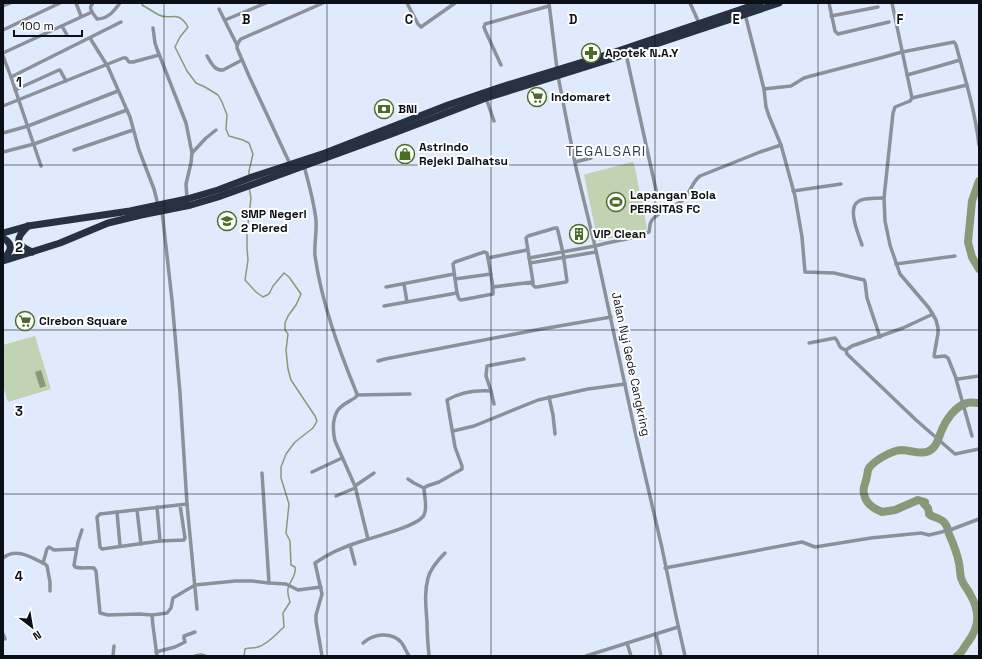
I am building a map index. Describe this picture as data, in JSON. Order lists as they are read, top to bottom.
{
  "streets": {
    "street": ["Jalan Nyi Gede Cangkring"]
  },
  "districts": ["TEGALSARI"],
  "places": {
    "pharmacy": ["Apotek N.A.Y"],
    "supermarket": ["Indomaret", "Cirebon Square"],
    "bank": ["BNI"],
    "shop": ["Astrindo Rejeki Daihatsu"],
    "sports": ["Lapangan Bola PERSITAS FC"],
    "school or university": ["SMP Negeri 2 Plered"],
    "building": ["VIP Clean"]
  },
  "scale_bar": "100 m",
  "north": "bottom right",
  "grid": {
    "columns": [
      "B",
      "C",
      "D",
      "E",
      "F"
    ],
    "rows": [
      "1",
      "2",
      "3",
      "4"
    ]
  }
}
